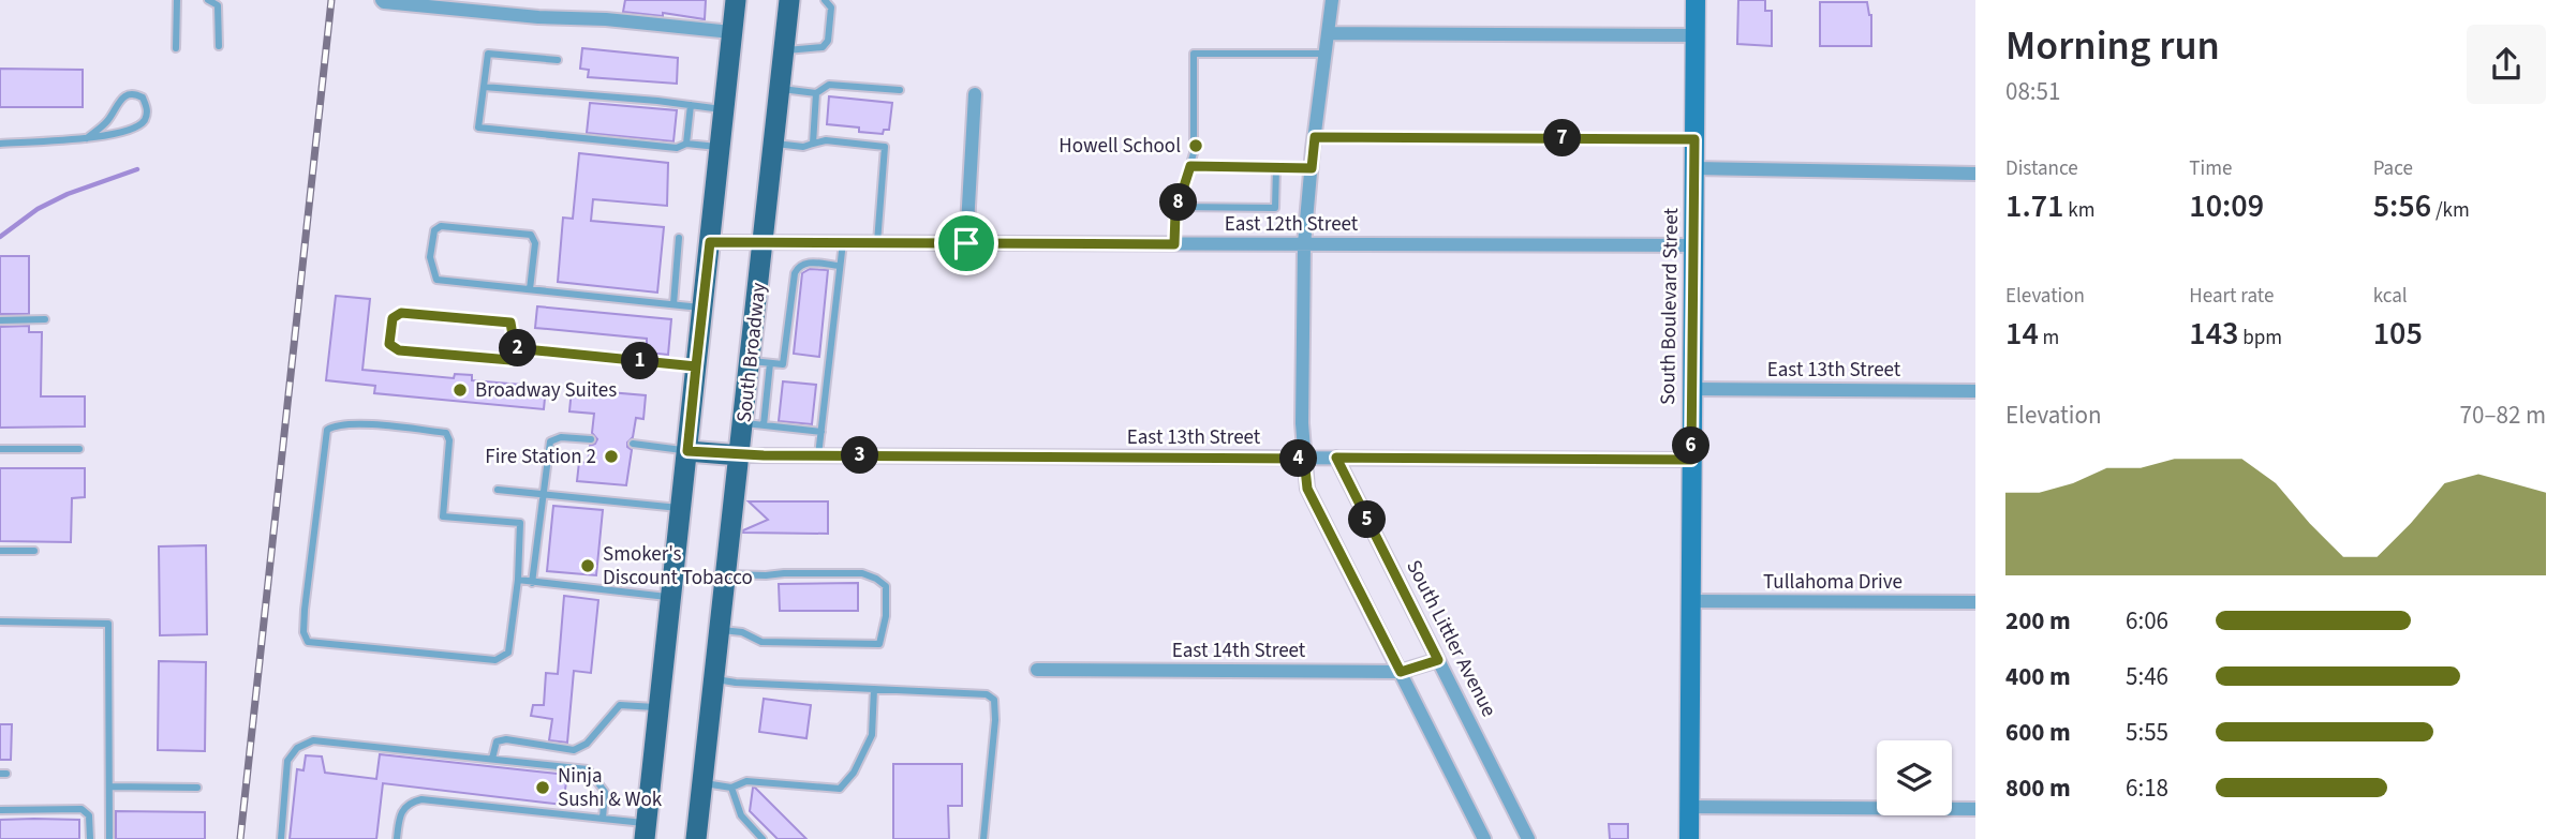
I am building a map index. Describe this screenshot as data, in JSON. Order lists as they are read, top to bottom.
{
  "streets": {
    "main road": ["South Boulevard Street", "South Broadway"],
    "street": [
      "East 12th Street",
      "East 13th Street",
      "Tullahoma Drive",
      "South Littler Avenue",
      "East 14th Street"
    ]
  },
  "crossings": [
    ["East 12th Street", "South Boulevard Street"],
    ["East 12th Street", "South Broadway"],
    ["South Boulevard Street", "East 13th Street"],
    ["South Boulevard Street", "Tullahoma Drive"],
    ["South Broadway", "East 13th Street"],
    ["East 13th Street", "South Littler Avenue"],
    ["South Littler Avenue", "East 14th Street"]
  ],
  "places": [
    "Howell School",
    "Broadway Suites",
    "Fire Station 2",
    "Smoker's Discount Tobacco",
    "Ninja Sushi & Wok"
  ],
  "page": {
    "heading": ["Morning run", "08:51"],
    "pins": [
      "7",
      "8",
      "2",
      "1",
      "6",
      "3",
      "4",
      "5"
    ],
    "stats": [
      ["Distance", "1.71 km"],
      ["Time", "10:09"],
      ["Pace", "5:56 /km"],
      ["Elevation", "14 m"],
      ["Heart rate", "143 bpm"],
      ["kcal", "105"]
    ],
    "chart": ["Elevation", "70–82 m"],
    "list": [
      {
        "name": "200 m",
        "note": "6:06"
      },
      {
        "name": "400 m",
        "note": "5:46"
      },
      {
        "name": "600 m",
        "note": "5:55"
      },
      {
        "name": "800 m",
        "note": "6:18"
      }
    ]
  }
}
